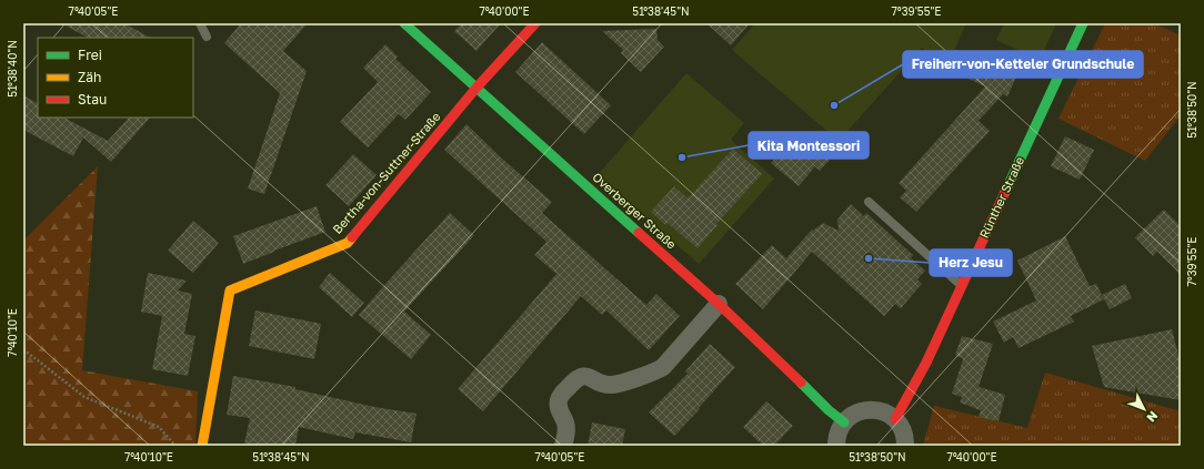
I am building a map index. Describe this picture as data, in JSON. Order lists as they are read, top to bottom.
{
  "streets": {
    "street": ["Bertha-von-Suttner-Straße", "Rünther Straße", "Overberger Straße"]
  },
  "crossings": [
    ["Bertha-von-Suttner-Straße", "Overberger Straße"]
  ],
  "places": ["Freiherr-von-Ketteler Grundschule", "Kita Montessori", "Herz Jesu"],
  "legend": ["Frei", "Zäh", "Stau"],
  "north": "bottom right",
  "coordinates": [
    "7°40'05\"E",
    "7°40'00\"E",
    "51°38'45\"N",
    "7°39'55\"E",
    "51°38'40\"N",
    "51°38'50\"N",
    "7°40'10\"E"
  ]
}
